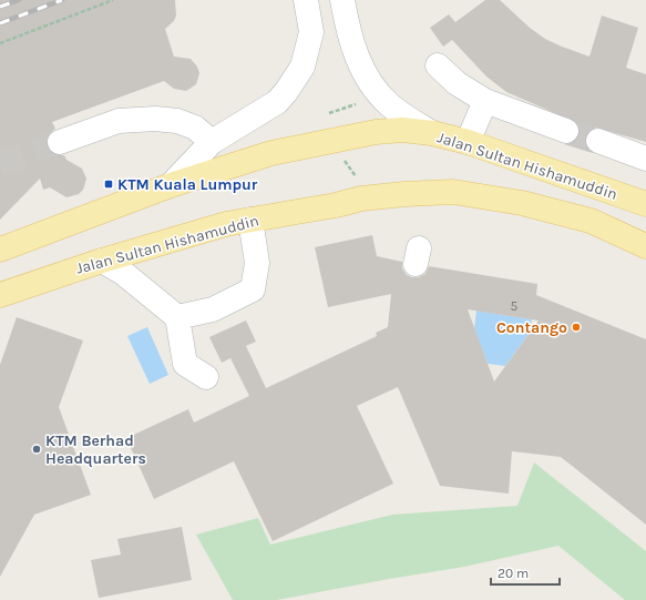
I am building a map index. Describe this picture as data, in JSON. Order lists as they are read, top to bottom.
{
  "streets": {
    "main road": ["Jalan Sultan Hishamuddin"]
  },
  "places": {
    "transit": ["KTM Kuala Lumpur"],
    "other": ["Contango", "KTM Berhad Headquarters"]
  },
  "house_numbers": ["5"],
  "scale_bar": "20 m"
}
